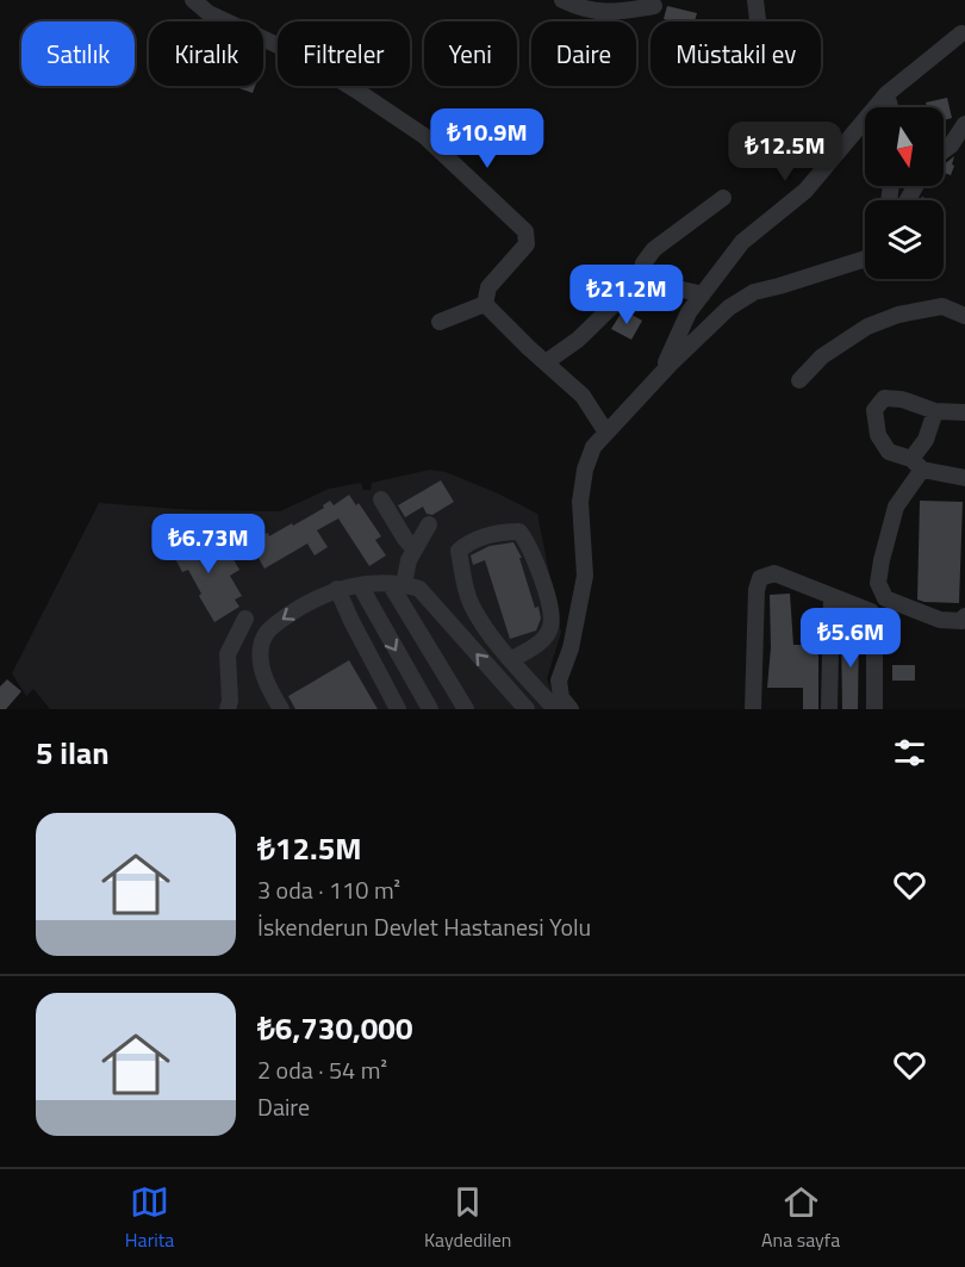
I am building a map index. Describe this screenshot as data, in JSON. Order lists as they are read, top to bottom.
{
  "north": "bottom",
  "page": {
    "chip": [
      "Satılık",
      "Kiralık",
      "Filtreler",
      "Yeni",
      "Daire",
      "Müstakil ev"
    ],
    "price": [
      "₺10.9M",
      "₺12.5M",
      "₺21.2M",
      "₺6.73M",
      "₺5.6M"
    ],
    "heading": "5 ilan",
    "list": [
      {
        "name": "₺12.5M",
        "note": "3 oda · 110 m² · İskenderun Devlet Hastanesi Yolu"
      },
      {
        "name": "₺6,730,000",
        "note": "2 oda · 54 m² · Daire"
      }
    ],
    "tabs": ["Harita", "Kaydedilen", "Ana sayfa"]
  }
}
